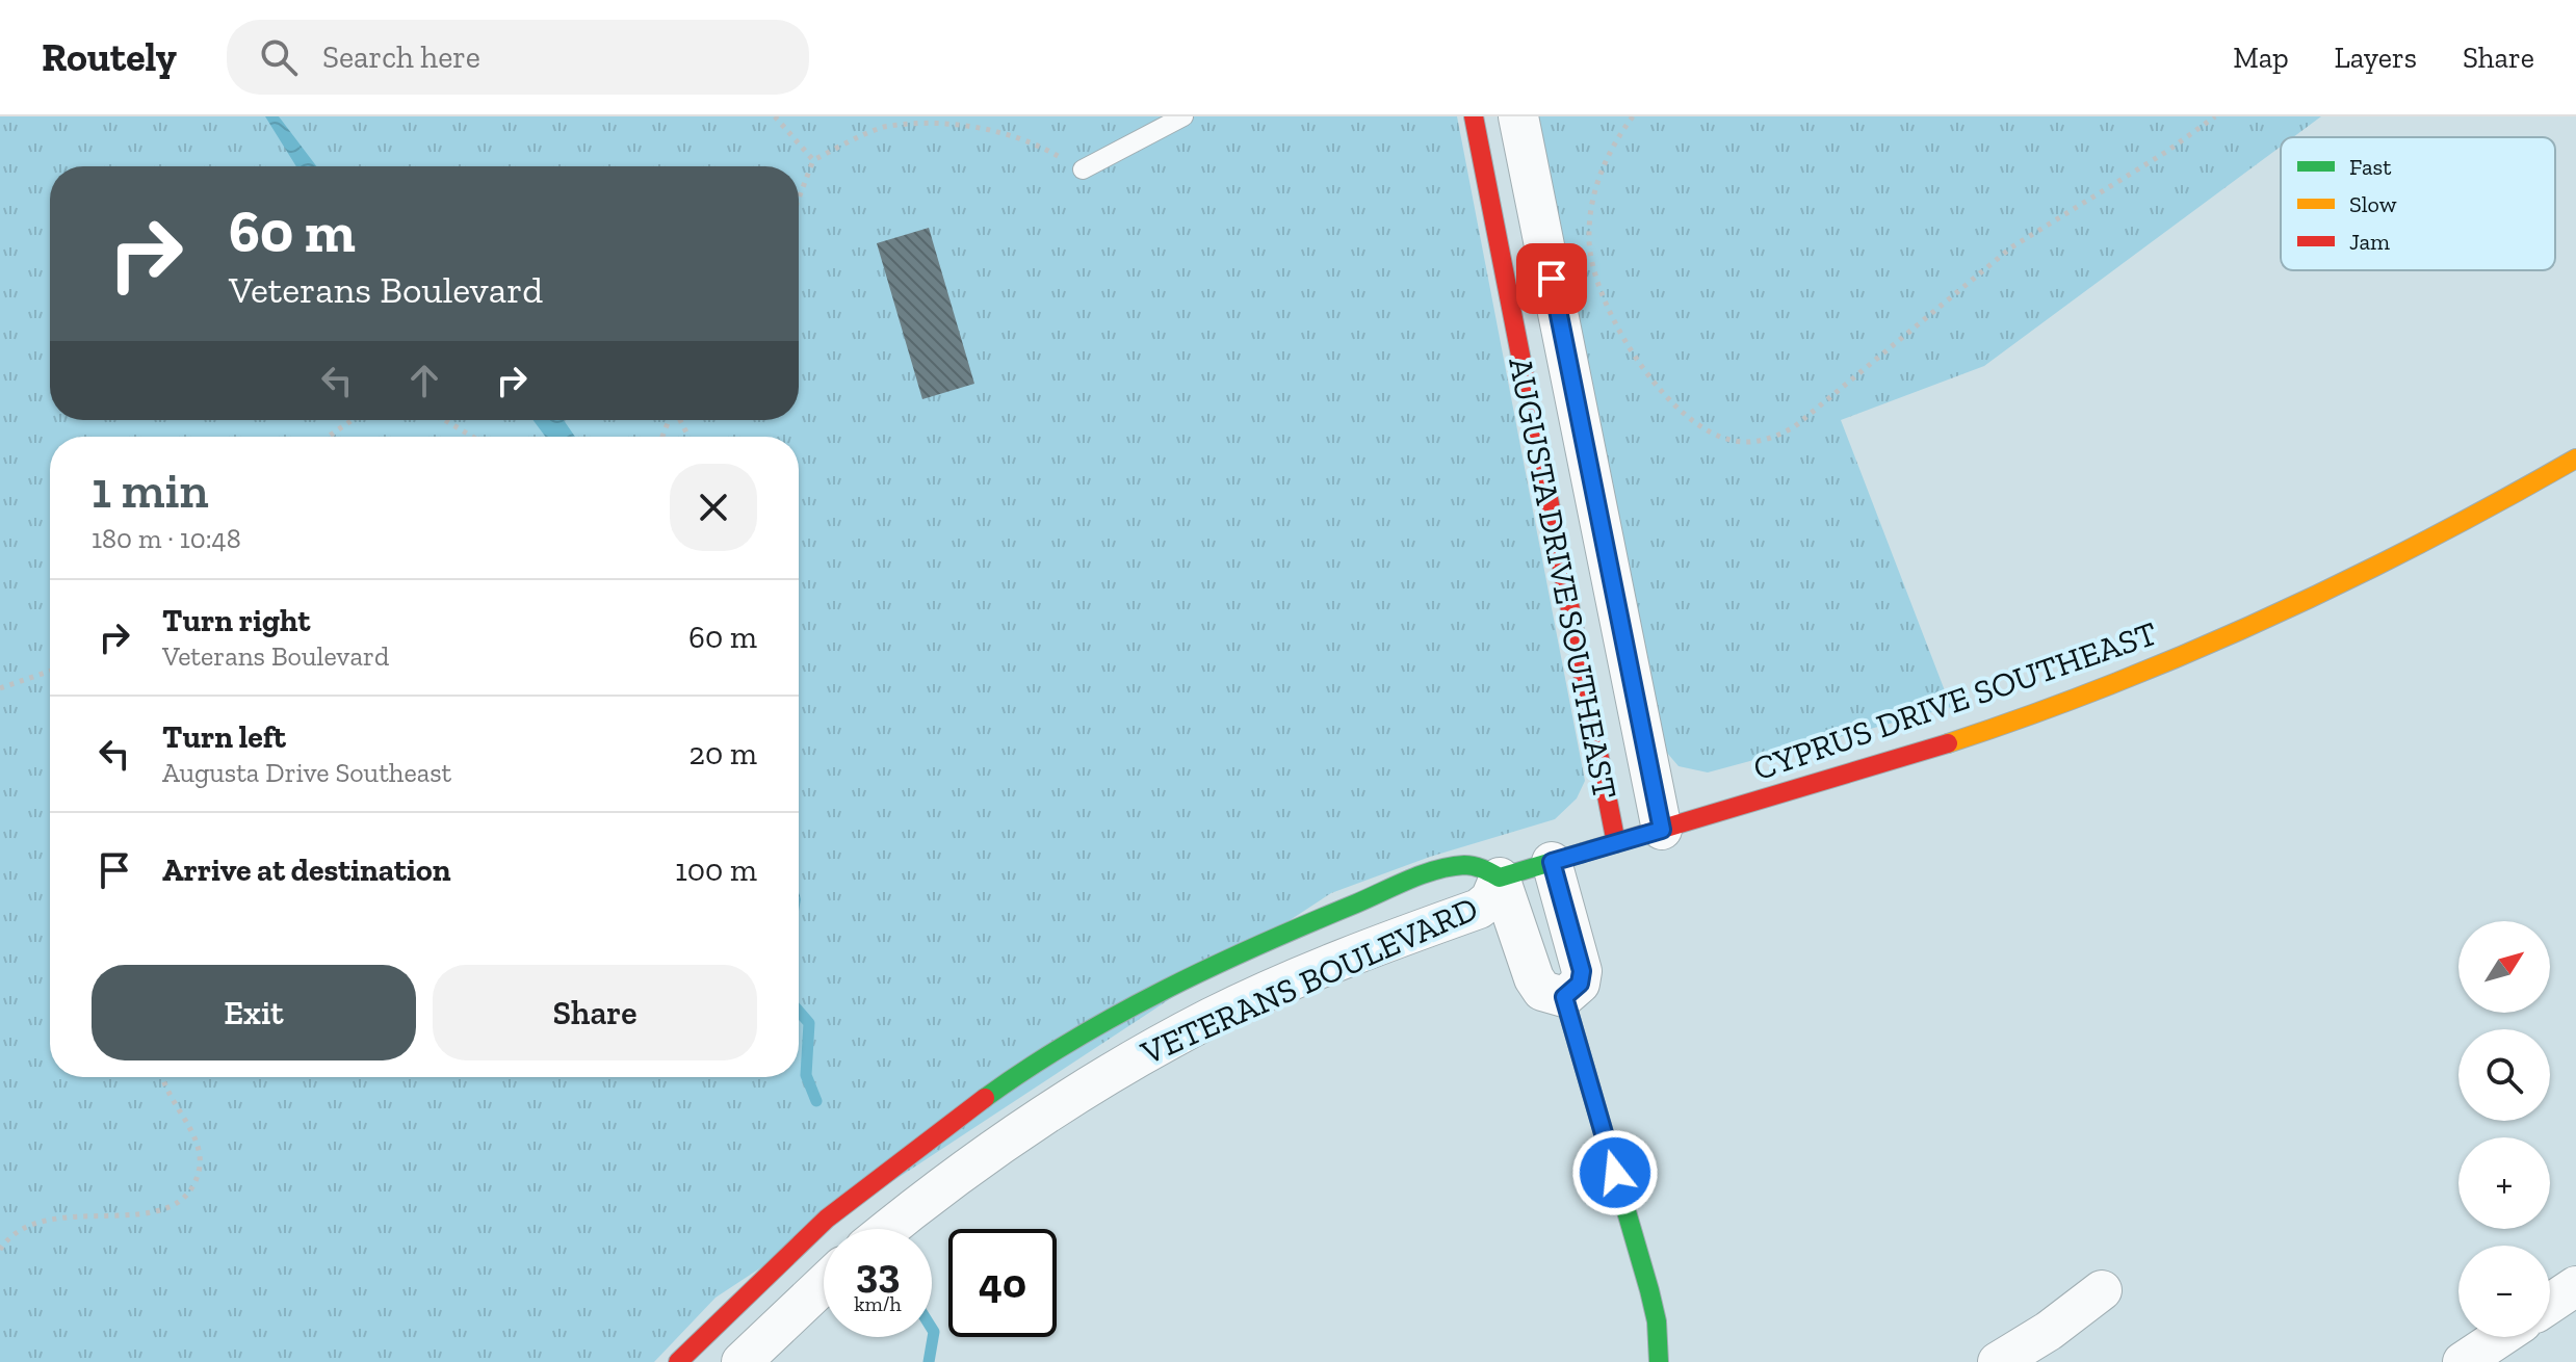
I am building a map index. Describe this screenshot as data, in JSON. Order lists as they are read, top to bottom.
{
  "streets": {
    "street": ["AUGUSTA DRIVE SOUTHEAST", "CYPRUS DRIVE SOUTHEAST", "VETERANS BOULEVARD"]
  },
  "crossings": [
    ["AUGUSTA DRIVE SOUTHEAST", "CYPRUS DRIVE SOUTHEAST"],
    ["AUGUSTA DRIVE SOUTHEAST", "VETERANS BOULEVARD"],
    ["CYPRUS DRIVE SOUTHEAST", "VETERANS BOULEVARD"]
  ],
  "legend": ["Fast", "Slow", "Jam"],
  "north": "top right",
  "page": {
    "header": "Routely",
    "search": "Search here",
    "nav": ["Map", "Layers", "Share"],
    "turn": ["60 m", "Veterans Boulevard"],
    "heading": ["1 min", "180 m · 10:48"],
    "list": [
      {
        "name": "Turn right",
        "note": "Veterans Boulevard",
        "value": "60 m"
      },
      {
        "name": "Turn left",
        "note": "Augusta Drive Southeast",
        "value": "20 m"
      },
      {
        "name": "Arrive at destination",
        "value": "100 m"
      }
    ],
    "map_buttons": ["+", "−"],
    "buttons": ["Exit", "Share"],
    "speed": "33 km/h",
    "limit": "40"
  }
}
